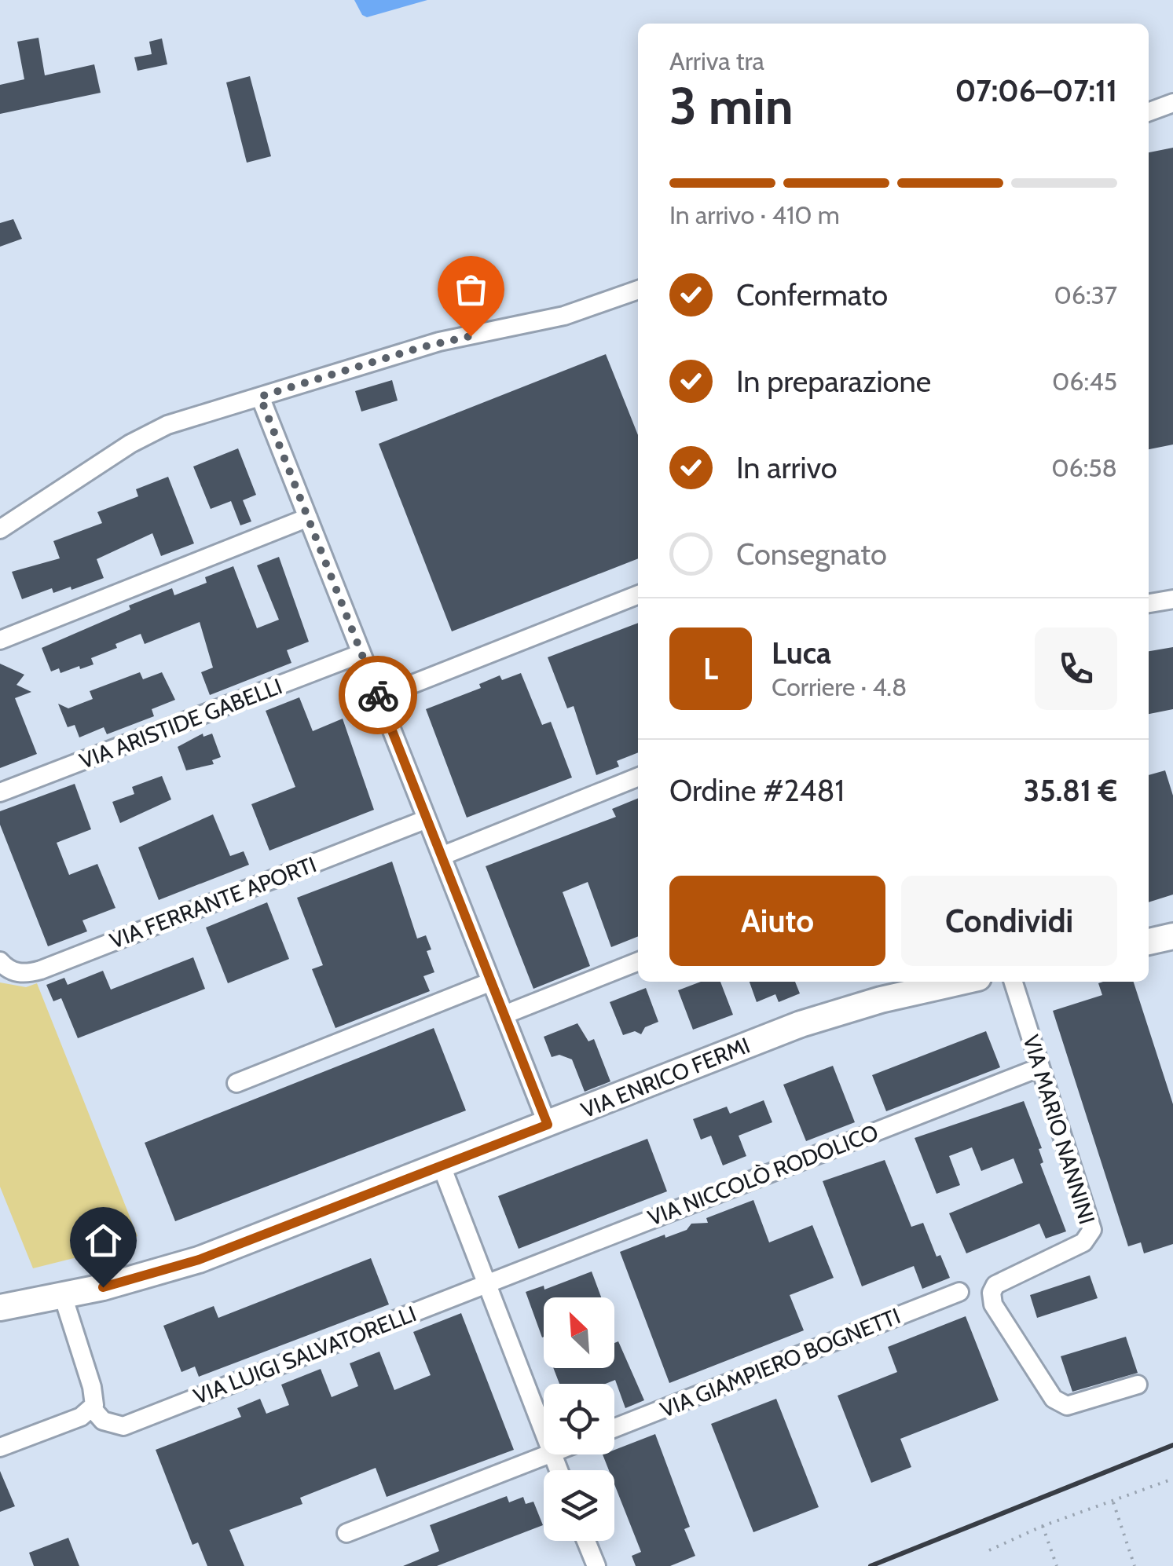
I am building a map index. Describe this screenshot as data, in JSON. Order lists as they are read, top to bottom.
{
  "streets": {
    "street": [
      "VIA ARISTIDE GABELLI",
      "VIA FERRANTE APORTI",
      "VIA ENRICO FERMI",
      "VIA MARIO NANNINI",
      "VIA NICCOLÒ RODOLICO",
      "VIA LUIGI SALVATORELLI",
      "VIA GIAMPIERO BOGNETTI"
    ]
  },
  "crossings": [
    ["VIA MARIO NANNINI", "VIA NICCOLÒ RODOLICO"],
    ["VIA NICCOLÒ RODOLICO", "VIA LUIGI SALVATORELLI"]
  ],
  "north": "top left",
  "page": {
    "heading": ["3 min", "Arriva tra", "07:06–07:11"],
    "panel": [
      "Luca",
      "Corriere · 4.8",
      "Ordine #2481",
      "35.81 €"
    ],
    "bar": "In arrivo · 410 m",
    "list": [
      ["Confermato", "06:37"],
      ["In preparazione", "06:45"],
      ["In arrivo", "06:58"],
      "Consegnato"
    ],
    "round": "L",
    "buttons": ["Aiuto", "Condividi"]
  }
}
